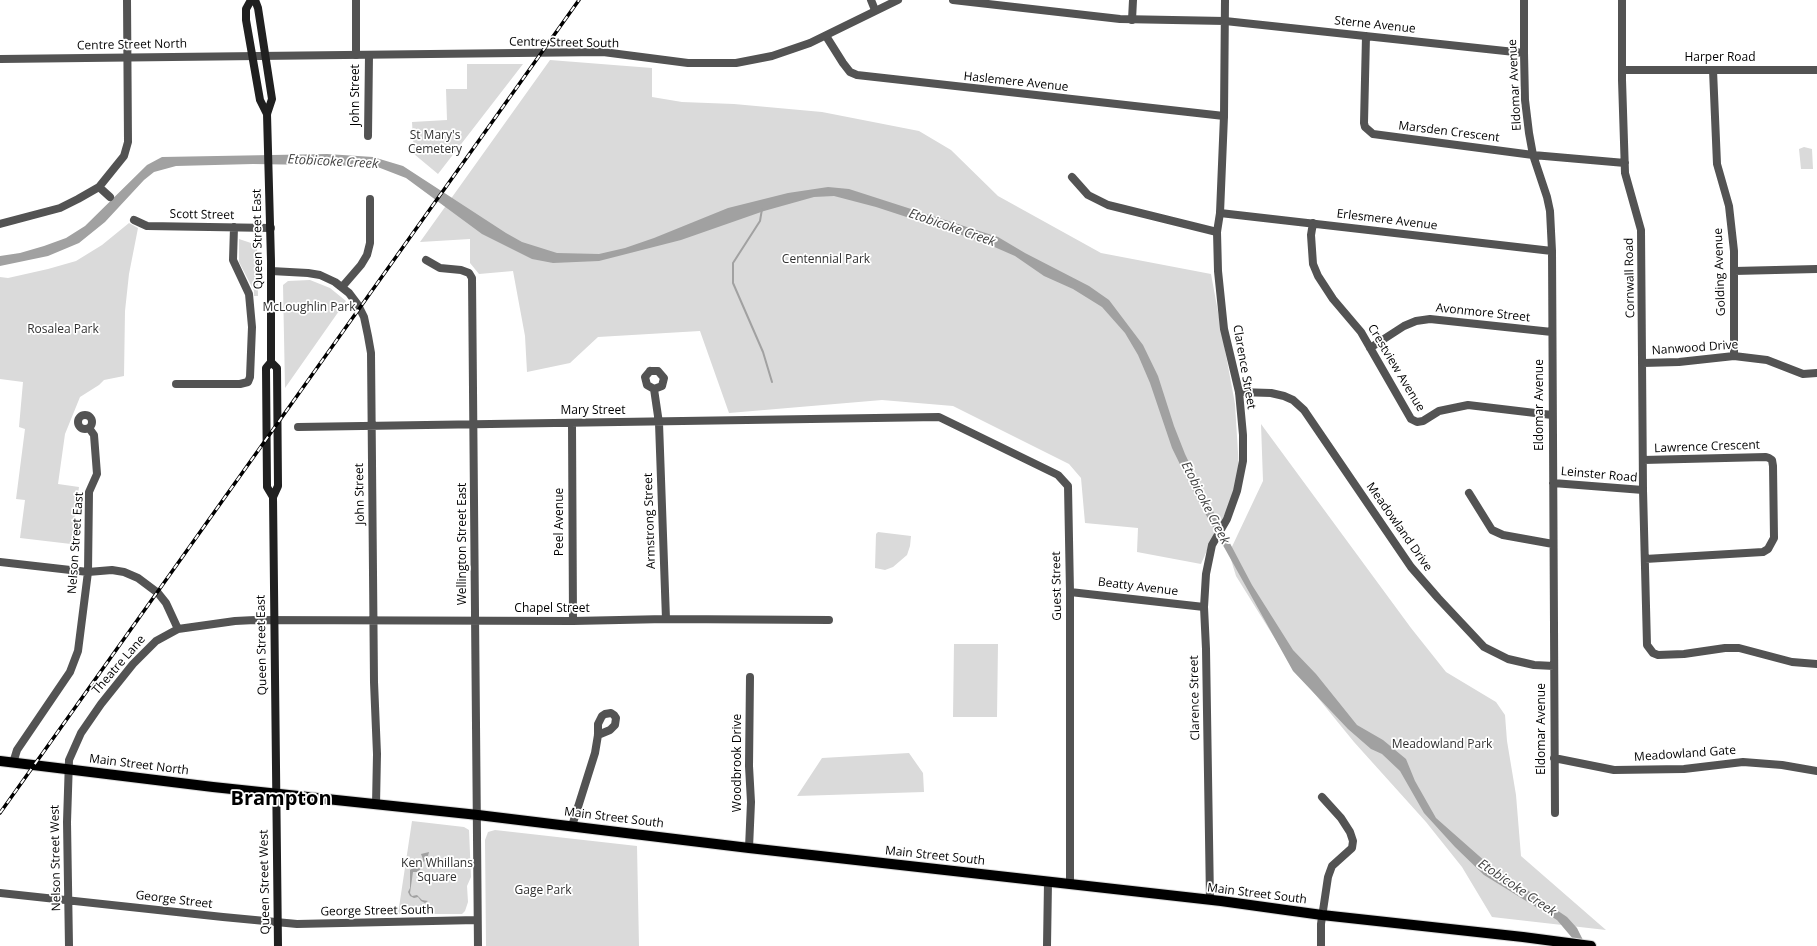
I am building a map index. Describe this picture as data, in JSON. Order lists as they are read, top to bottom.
{
  "streets": {
    "main road": [
      "Queen Street East",
      "Main Street North",
      "Main Street South",
      "Queen Street West"
    ],
    "street": [
      "Sterne Avenue",
      "Centre Street South",
      "Centre Street North",
      "Harper Road",
      "Haslemere Avenue",
      "Eldomar Avenue",
      "John Street",
      "Marsden Crescent",
      "Scott Street",
      "Erlesmere Avenue",
      "Golding Avenue",
      "Cornwall Road",
      "Avonmore Street",
      "Nanwood Drive",
      "Clarence Street",
      "Crestview Avenue",
      "Mary Street",
      "Lawrence Crescent",
      "Leinster Road",
      "Armstrong Street",
      "Peel Avenue",
      "Meadowland Drive",
      "Nelson Street East",
      "Wellington Street East",
      "Guest Street",
      "Beatty Avenue",
      "Chapel Street",
      "Theatre Lane",
      "Meadowland Gate",
      "Woodbrook Drive",
      "Nelson Street West",
      "George Street",
      "George Street South"
    ]
  },
  "crossings": [
    ["Sterne Avenue", "Eldomar Avenue"],
    ["Sterne Avenue", "Marsden Crescent"],
    ["Sterne Avenue", "Clarence Street"],
    ["Centre Street South", "Centre Street North"],
    ["Centre Street South", "Haslemere Avenue"],
    ["Centre Street South", "John Street"],
    ["Centre Street South", "Queen Street East"],
    ["Centre Street North", "Queen Street East"],
    ["Harper Road", "Golding Avenue"],
    ["Harper Road", "Cornwall Road"],
    ["Haslemere Avenue", "Clarence Street"],
    ["Eldomar Avenue", "Marsden Crescent"],
    ["Eldomar Avenue", "Erlesmere Avenue"],
    ["Eldomar Avenue", "Avonmore Street"],
    ["Eldomar Avenue", "Crestview Avenue"],
    ["Eldomar Avenue", "Leinster Road"],
    ["Eldomar Avenue", "Meadowland Drive"],
    ["Eldomar Avenue", "Meadowland Gate"],
    ["John Street", "Queen Street East"],
    ["John Street", "Mary Street"],
    ["John Street", "Chapel Street"],
    ["John Street", "Main Street South"],
    ["Marsden Crescent", "Cornwall Road"],
    ["Scott Street", "Queen Street East"],
    ["Erlesmere Avenue", "Clarence Street"],
    ["Erlesmere Avenue", "Crestview Avenue"],
    ["Queen Street East", "Chapel Street"],
    ["Queen Street East", "Theatre Lane"],
    ["Queen Street East", "Main Street North"],
    ["Queen Street East", "Main Street South"],
    ["Queen Street East", "Queen Street West"],
    ["Golding Avenue", "Nanwood Drive"],
    ["Cornwall Road", "Nanwood Drive"],
    ["Cornwall Road", "Lawrence Crescent"],
    ["Cornwall Road", "Leinster Road"],
    ["Avonmore Street", "Crestview Avenue"],
    ["Clarence Street", "Meadowland Drive"],
    ["Clarence Street", "Beatty Avenue"],
    ["Clarence Street", "Main Street South"],
    ["Mary Street", "Armstrong Street"],
    ["Mary Street", "Peel Avenue"],
    ["Mary Street", "Wellington Street East"],
    ["Mary Street", "Guest Street"],
    ["Armstrong Street", "Chapel Street"],
    ["Peel Avenue", "Chapel Street"],
    ["Nelson Street East", "Main Street North"],
    ["Wellington Street East", "Chapel Street"],
    ["Wellington Street East", "Main Street South"],
    ["Wellington Street East", "George Street South"],
    ["Guest Street", "Beatty Avenue"],
    ["Guest Street", "Main Street South"],
    ["Chapel Street", "Theatre Lane"],
    ["Theatre Lane", "Main Street North"],
    ["Theatre Lane", "Nelson Street West"],
    ["Woodbrook Drive", "Main Street South"],
    ["Main Street North", "Main Street South"],
    ["Main Street North", "Nelson Street West"],
    ["Main Street North", "Queen Street West"],
    ["Main Street South", "Queen Street West"],
    ["Nelson Street West", "George Street"],
    ["Queen Street West", "George Street"],
    ["Queen Street West", "George Street South"],
    ["George Street", "George Street South"]
  ],
  "districts": ["Brampton"],
  "water": ["Etobicoke Creek"],
  "parks": [
    "St Mary's Cemetery",
    "Centennial Park",
    "McLoughlin Park",
    "Rosalea Park",
    "Meadowland Park",
    "Ken Whillans Square",
    "Gage Park"
  ]
}
